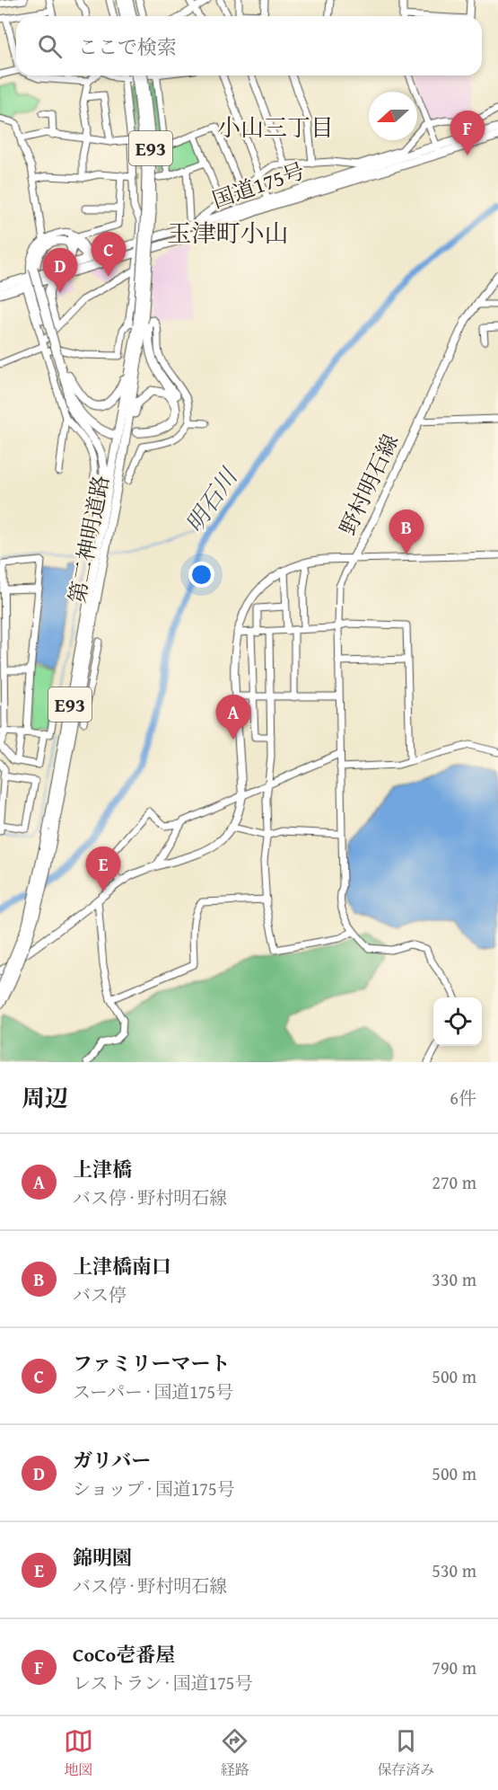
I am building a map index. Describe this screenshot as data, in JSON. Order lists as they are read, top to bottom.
{
  "streets": {
    "highway": ["E93", "国道175号", "第二神明道路"],
    "main road": ["野村明石線"]
  },
  "districts": ["小山三丁目", "玉津町小山"],
  "water": ["明石川"],
  "north": "left",
  "page": {
    "search": "ここで検索",
    "pins": [
      "F",
      "C",
      "D",
      "B",
      "A",
      "E"
    ],
    "heading": ["周辺", "6件"],
    "list": [
      {
        "mark": "A",
        "name": "上津橋",
        "note": "バス停 · 野村明石線",
        "value": "270 m"
      },
      {
        "mark": "B",
        "name": "上津橋南口",
        "note": "バス停",
        "value": "330 m"
      },
      {
        "mark": "C",
        "name": "ファミリーマート",
        "note": "スーパー · 国道175号",
        "value": "500 m"
      },
      {
        "mark": "D",
        "name": "ガリバー",
        "note": "ショップ · 国道175号",
        "value": "500 m"
      },
      {
        "mark": "E",
        "name": "錦明園",
        "note": "バス停 · 野村明石線",
        "value": "530 m"
      },
      {
        "mark": "F",
        "name": "CoCo壱番屋",
        "note": "レストラン · 国道175号",
        "value": "790 m"
      }
    ],
    "nav": ["地図", "経路", "保存済み"]
  }
}
